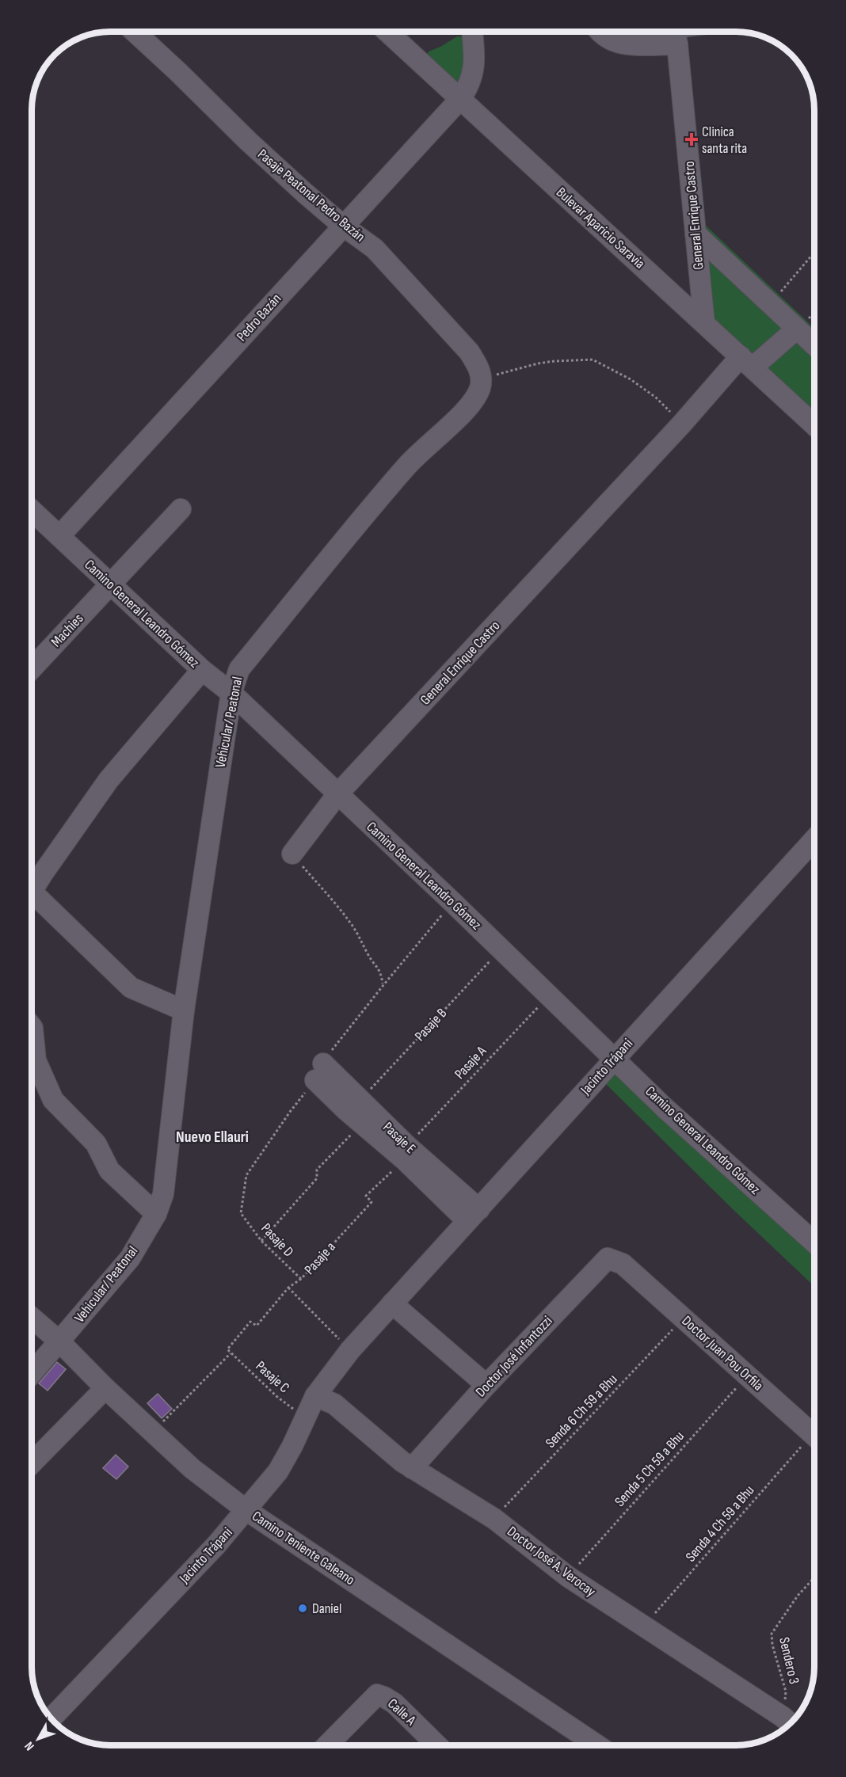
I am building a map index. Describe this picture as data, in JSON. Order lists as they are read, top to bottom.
{
  "streets": {
    "street": [
      "Pasaje Peatonal Pedro Bazán",
      "General Enrique Castro",
      "Bulevar Aparicio Saravia",
      "Pedro Bazán",
      "Camino General Leandro Gómez",
      "Machies",
      "Vehicular/ Peatonal",
      "Jacinto Trápani",
      "Pasaje E",
      "Doctor Juan Pou Orfila",
      "Doctor José Infantozzi",
      "Camino Teniente Galeano",
      "Doctor José A. Verocay",
      "Calle A"
    ],
    "path": [
      "Pasaje B",
      "Pasaje A",
      "Pasaje D",
      "Pasaje a",
      "Pasaje C",
      "Senda 6 Ch 59 a Bhu",
      "Senda 5 Ch 59 a Bhu",
      "Senda 4 Ch 59 a Bhu",
      "Sendero 3"
    ]
  },
  "crossings": [
    ["Pasaje Peatonal Pedro Bazán", "Pedro Bazán"],
    ["Pasaje Peatonal Pedro Bazán", "Vehicular/ Peatonal"],
    ["General Enrique Castro", "Bulevar Aparicio Saravia"],
    ["General Enrique Castro", "Camino General Leandro Gómez"],
    ["Bulevar Aparicio Saravia", "Pedro Bazán"],
    ["Pedro Bazán", "Camino General Leandro Gómez"],
    ["Camino General Leandro Gómez", "Machies"],
    ["Camino General Leandro Gómez", "Vehicular/ Peatonal"],
    ["Camino General Leandro Gómez", "Pasaje B"],
    ["Camino General Leandro Gómez", "Pasaje A"],
    ["Camino General Leandro Gómez", "Jacinto Trápani"],
    ["Vehicular/ Peatonal", "Camino Teniente Galeano"],
    ["Pasaje B", "Pasaje E"],
    ["Pasaje A", "Pasaje E"],
    ["Pasaje A", "Pasaje a"],
    ["Jacinto Trápani", "Pasaje E"],
    ["Jacinto Trápani", "Pasaje C"],
    ["Jacinto Trápani", "Camino Teniente Galeano"],
    ["Jacinto Trápani", "Doctor José A. Verocay"],
    ["Pasaje E", "Pasaje a"],
    ["Pasaje D", "Pasaje a"],
    ["Pasaje a", "Pasaje C"],
    ["Doctor Juan Pou Orfila", "Doctor José Infantozzi"],
    ["Doctor Juan Pou Orfila", "Senda 6 Ch 59 a Bhu"],
    ["Doctor Juan Pou Orfila", "Senda 5 Ch 59 a Bhu"],
    ["Doctor José Infantozzi", "Doctor José A. Verocay"],
    ["Senda 6 Ch 59 a Bhu", "Doctor José A. Verocay"],
    ["Senda 5 Ch 59 a Bhu", "Doctor José A. Verocay"],
    ["Senda 4 Ch 59 a Bhu", "Doctor José A. Verocay"]
  ],
  "districts": ["Nuevo Ellauri"],
  "places": {
    "health": ["Clinica santa rita"],
    "other": ["Daniel"]
  },
  "north": "bottom left"
}
